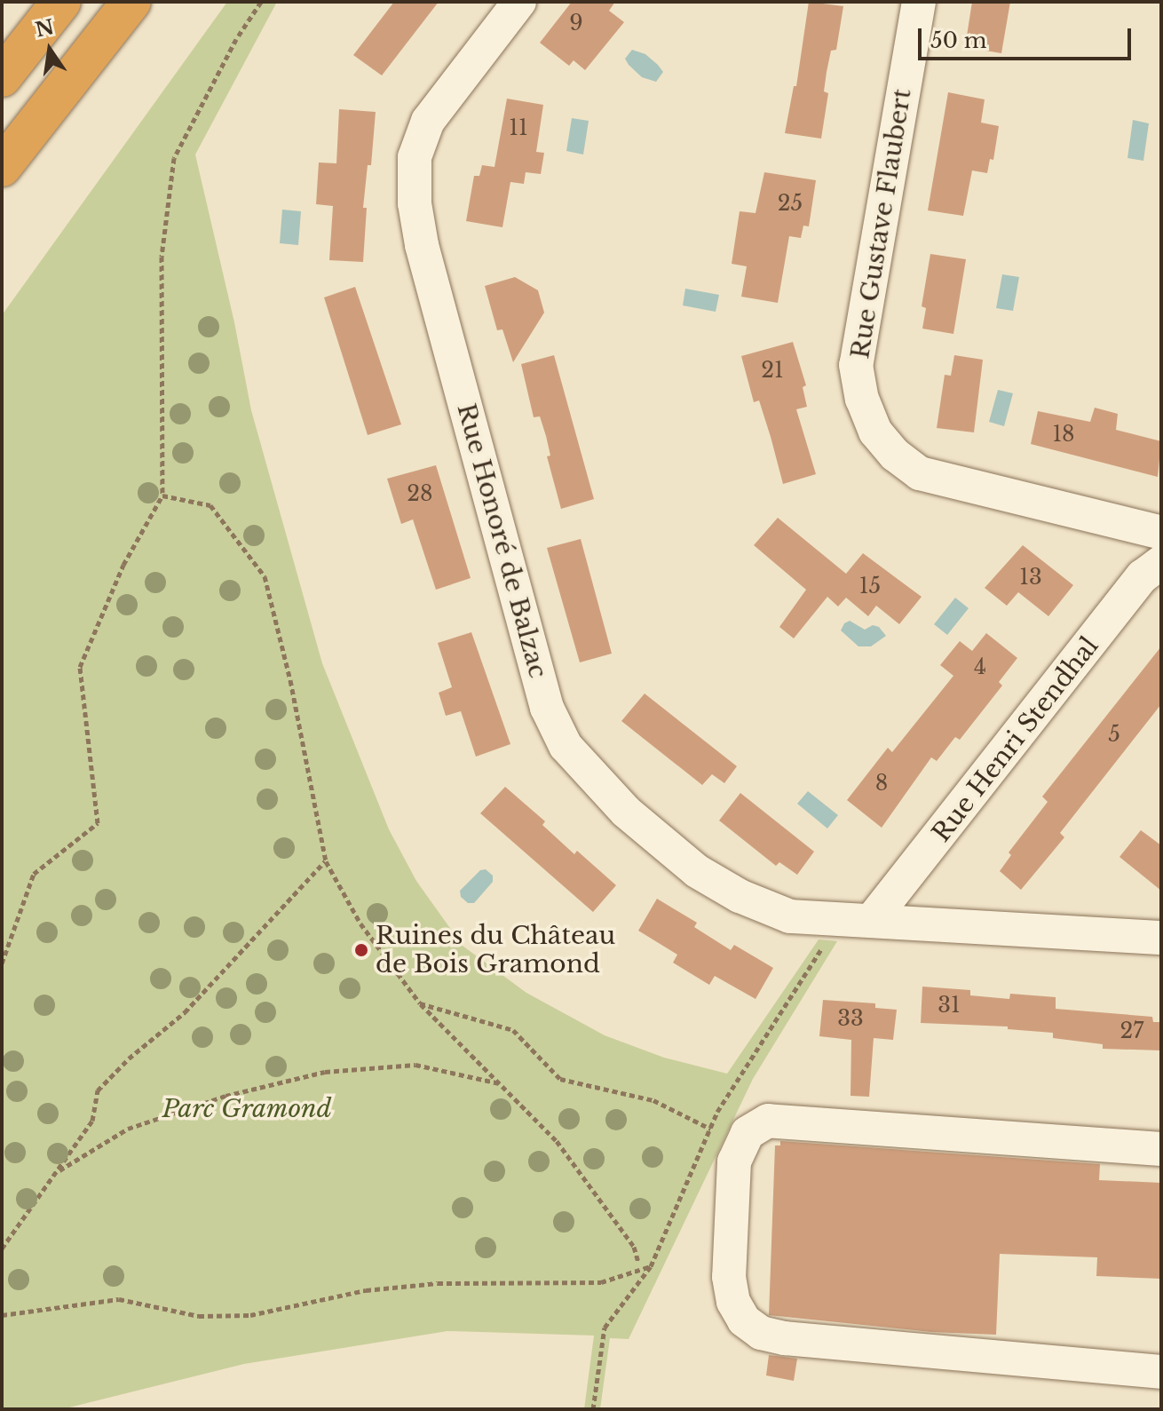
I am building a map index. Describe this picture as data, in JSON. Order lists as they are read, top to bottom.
{
  "streets": {
    "street": ["Rue Gustave Flaubert", "Rue Honoré de Balzac", "Rue Henri Stendhal"]
  },
  "crossings": [
    ["Rue Honoré de Balzac", "Rue Henri Stendhal"]
  ],
  "parks": ["Parc Gramond"],
  "places": ["Ruines du Château de Bois Gramond"],
  "house_numbers": [
    "9",
    "11",
    "25",
    "21",
    "18",
    "28",
    "13",
    "15",
    "4",
    "5",
    "8",
    "31",
    "33",
    "27"
  ],
  "scale_bar": "50 m",
  "north": "top"
}
